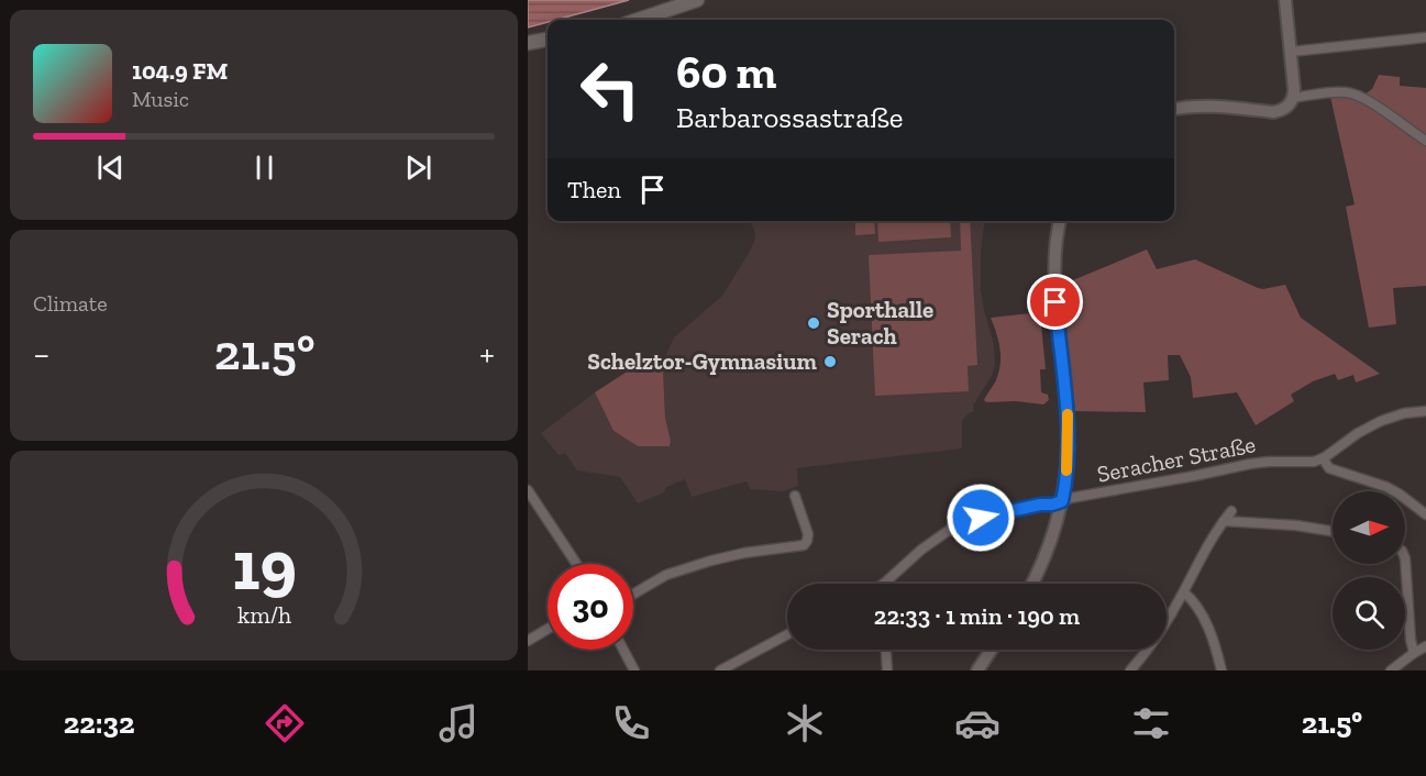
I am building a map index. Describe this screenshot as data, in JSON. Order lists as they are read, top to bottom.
{
  "streets": {
    "street": ["Seracher Straße"]
  },
  "places": ["Sporthalle Serach", "Schelztor-Gymnasium"],
  "north": "right",
  "page": {
    "turn": ["60 m", "Barbarossastraße"],
    "song": ["104.9 FM", "Music"],
    "then": "Then",
    "tile": "Climate",
    "heat": ["−", "21.5°", "+"],
    "limit": "30",
    "trip": "22:33 · 1 min · 190 m",
    "tabs": ["22:32", "21.5°"],
    "gauge": ["19", "km/h"]
  }
}
